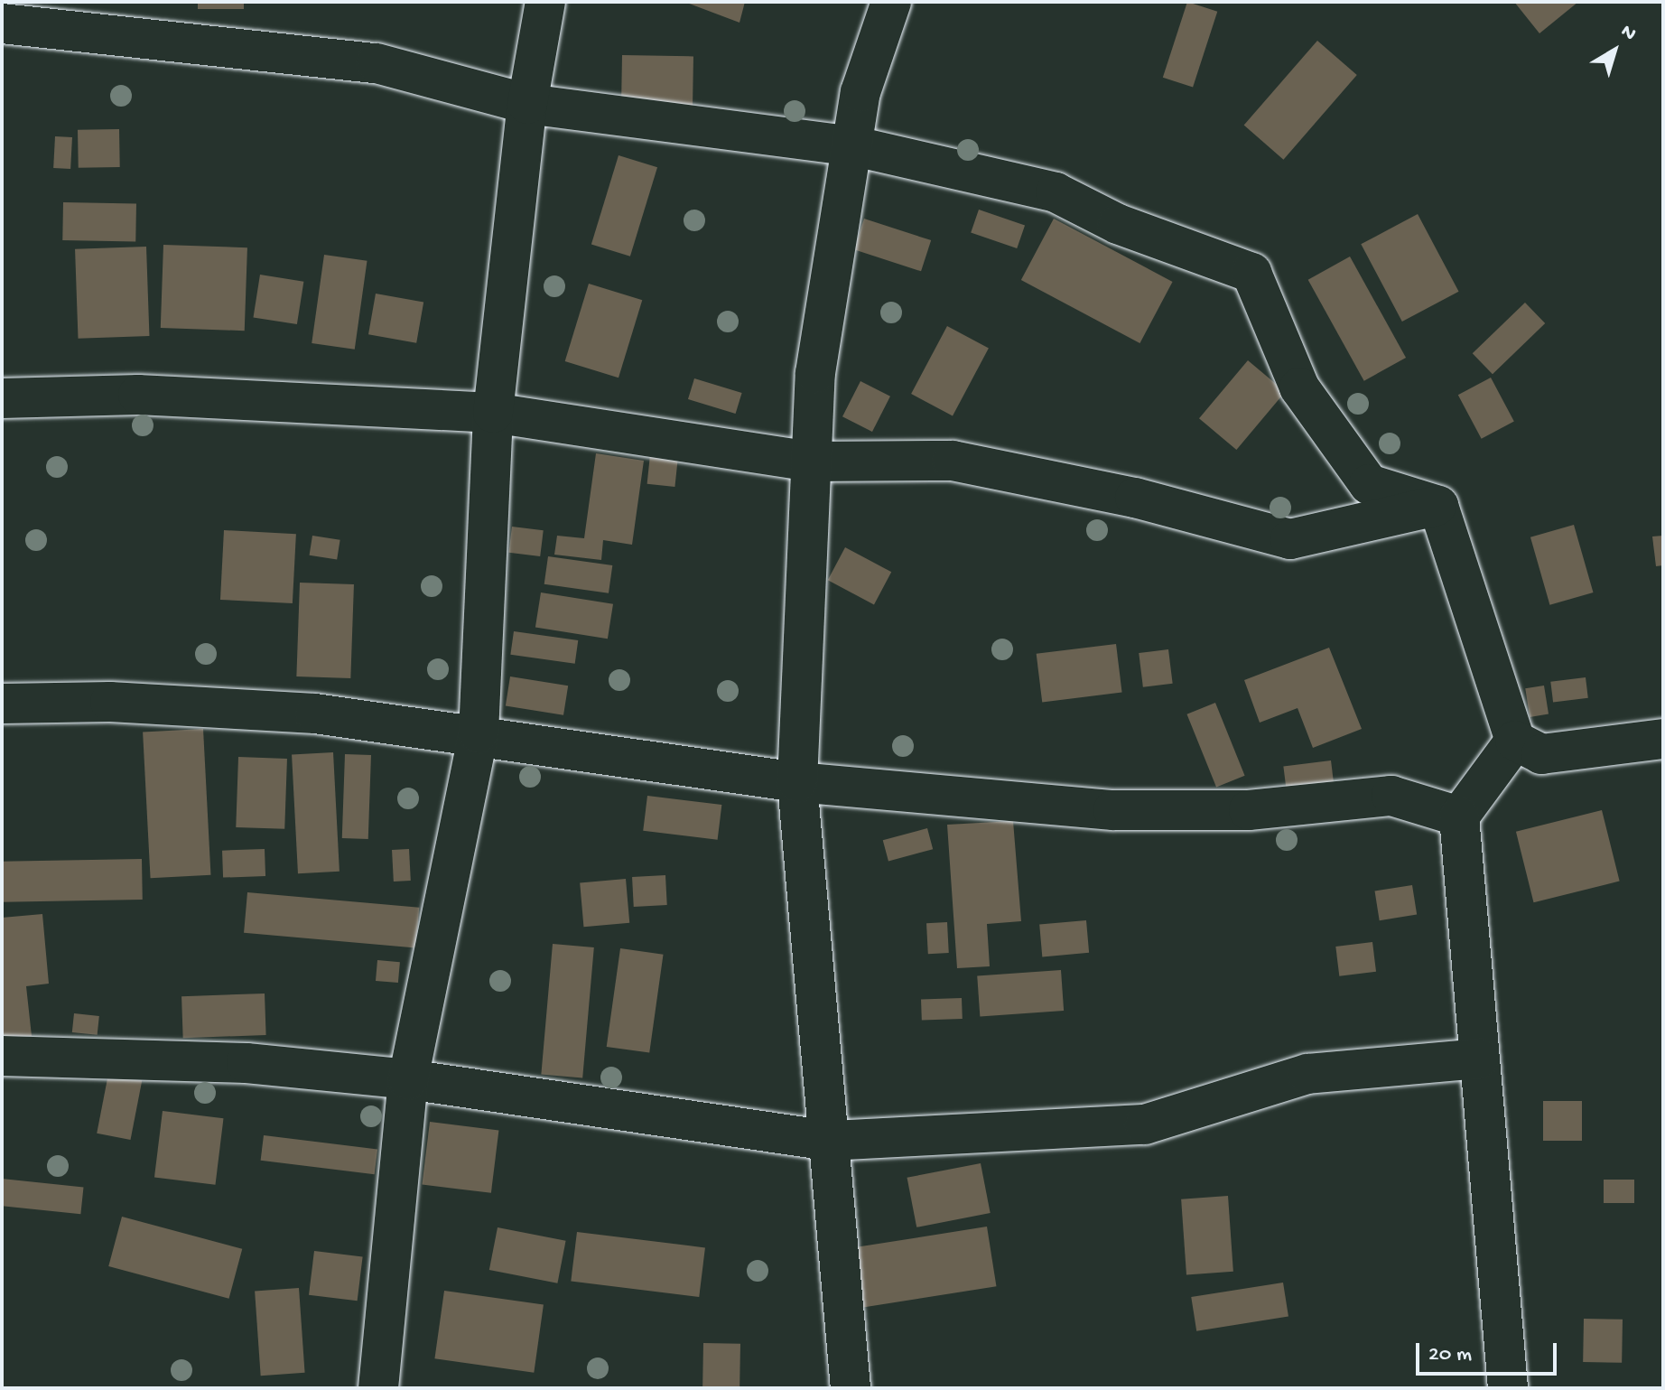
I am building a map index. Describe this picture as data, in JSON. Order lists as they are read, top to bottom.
{
  "scale_bar": "20 m",
  "north": "top right"
}
